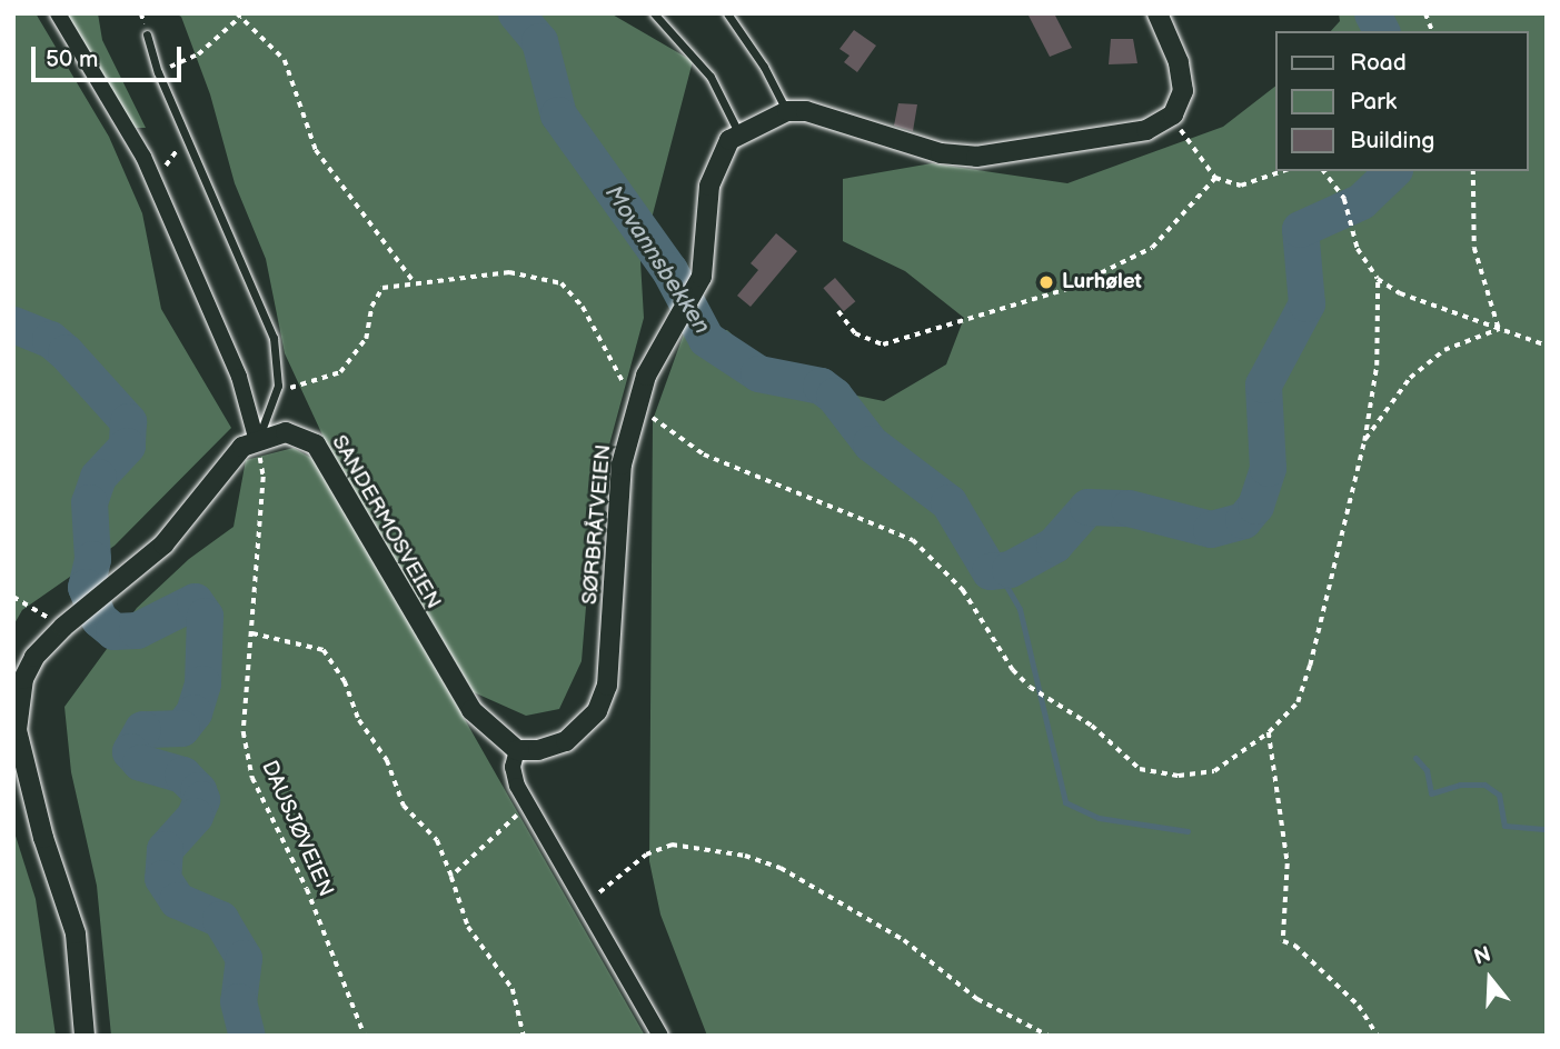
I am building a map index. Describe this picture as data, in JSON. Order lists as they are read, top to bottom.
{
  "streets": {
    "street": ["SANDERMOSVEIEN", "SØRBRÅTVEIEN"],
    "path": ["DAUSJØVEIEN"]
  },
  "crossings": [
    ["SANDERMOSVEIEN", "SØRBRÅTVEIEN"],
    ["SANDERMOSVEIEN", "DAUSJØVEIEN"]
  ],
  "water": ["Movannsbekken"],
  "places": ["Lurhølet"],
  "legend": ["Road", "Park", "Building"],
  "scale_bar": "50 m",
  "north": "top"
}
